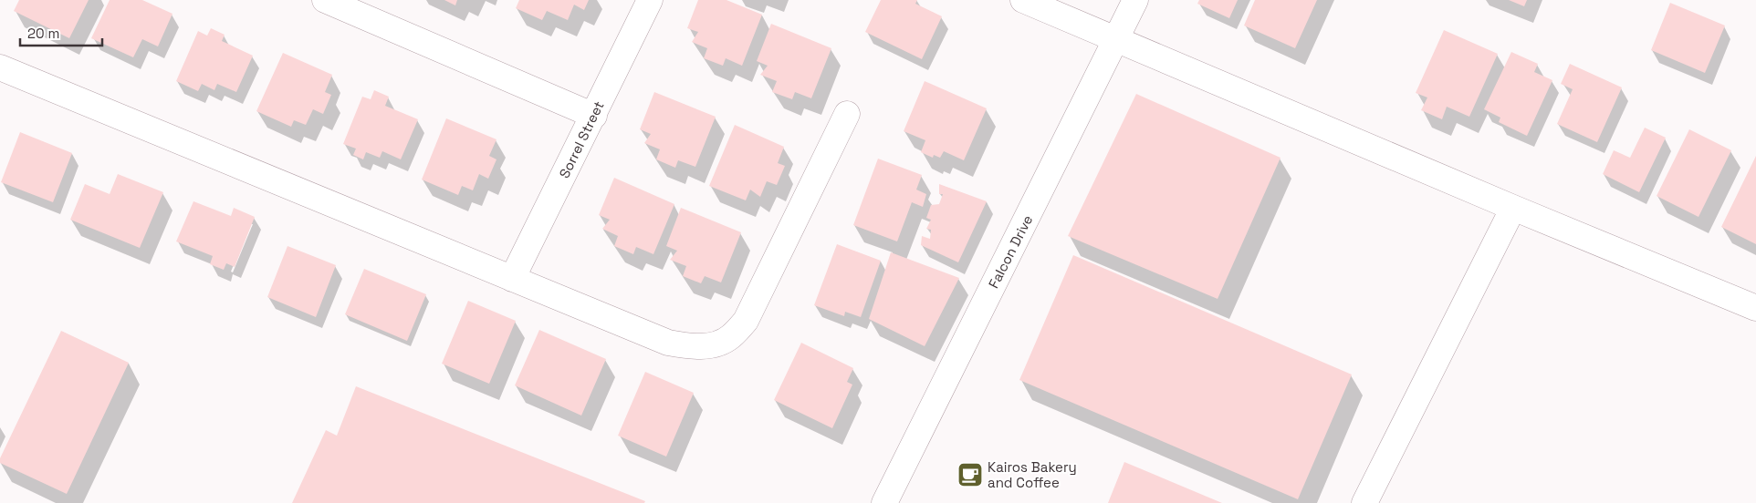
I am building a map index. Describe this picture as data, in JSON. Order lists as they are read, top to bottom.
{
  "streets": {
    "street": ["Sorrel Street", "Falcon Drive"]
  },
  "places": {
    "cafe": ["Kairos Bakery and Coffee"]
  },
  "scale_bar": "20 m"
}
